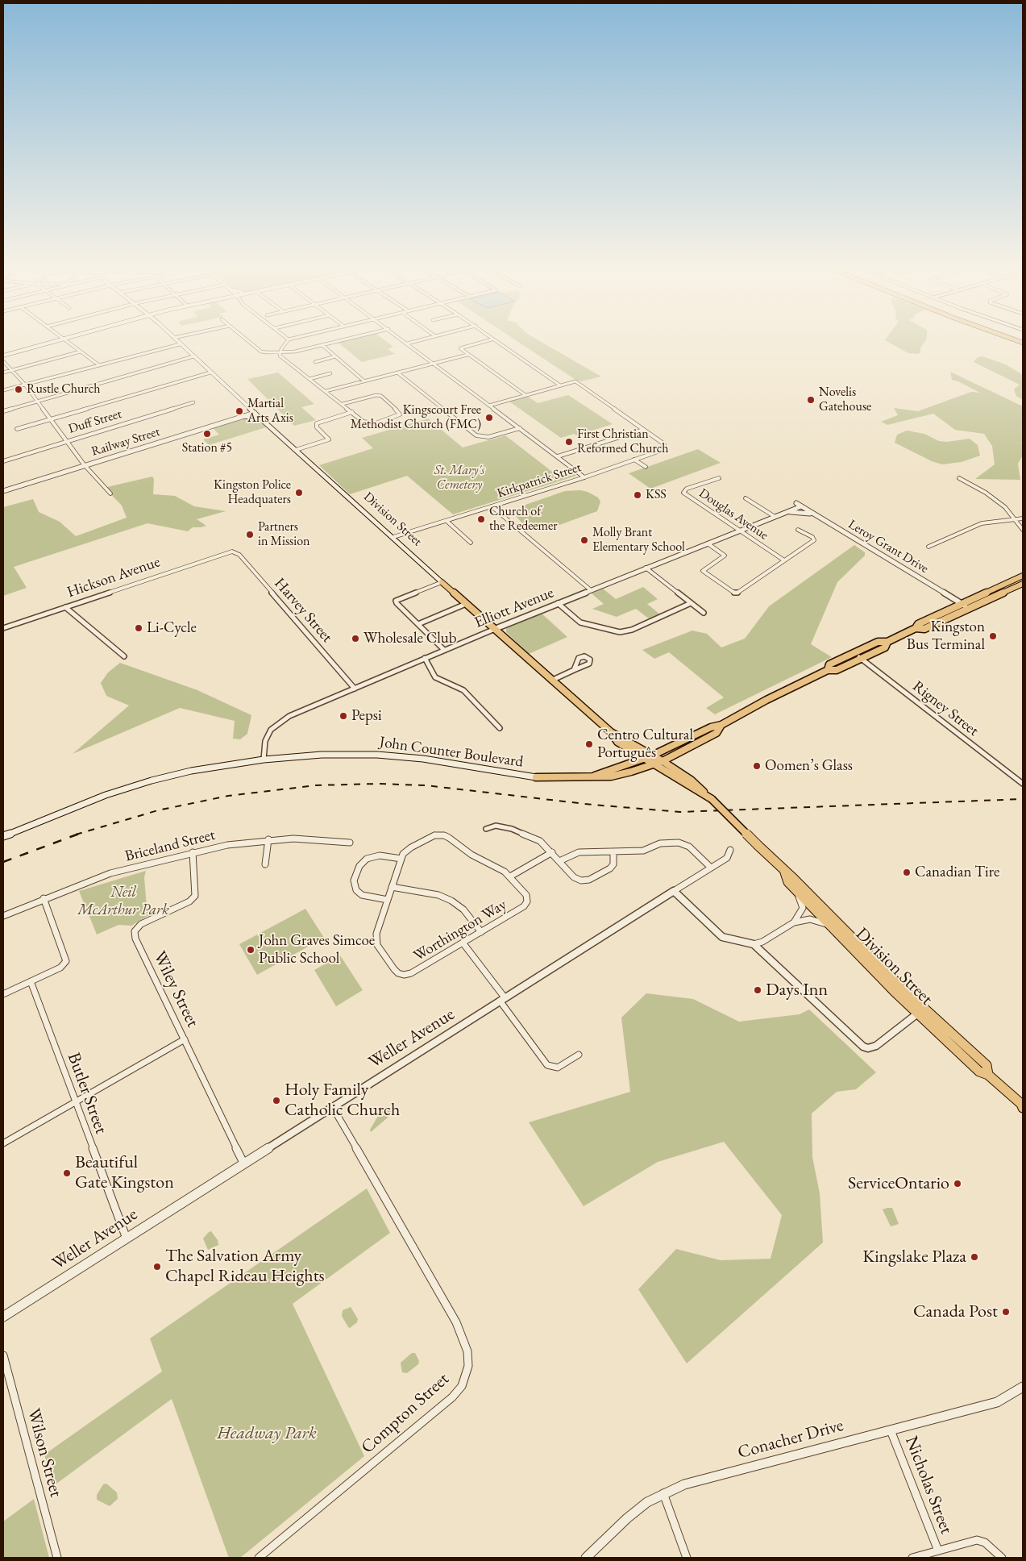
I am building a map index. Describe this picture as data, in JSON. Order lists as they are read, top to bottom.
{
  "streets": {
    "main road": ["Division Street", "John Counter Boulevard"],
    "street": [
      "Duff Street",
      "Railway Street",
      "Kirkpatrick Street",
      "Douglas Avenue",
      "Leroy Grant Drive",
      "Hickson Avenue",
      "Elliott Avenue",
      "Harvey Street",
      "Rigney Street",
      "Briceland Street",
      "Worthington Way",
      "Wiley Street",
      "Weller Avenue",
      "Butler Street",
      "Compton Street",
      "Conacher Drive",
      "Wilson Street",
      "Nicholas Street"
    ]
  },
  "crossings": [
    ["Railway Street", "Division Street"],
    ["Kirkpatrick Street", "Division Street"],
    ["Douglas Avenue", "Elliott Avenue"],
    ["Division Street", "Elliott Avenue"],
    ["Leroy Grant Drive", "Elliott Avenue"],
    ["Hickson Avenue", "Harvey Street"],
    ["Elliott Avenue", "Harvey Street"],
    ["Elliott Avenue", "John Counter Boulevard"],
    ["Briceland Street", "Wiley Street"],
    ["Wiley Street", "Weller Avenue"],
    ["Weller Avenue", "Butler Street"],
    ["Weller Avenue", "Compton Street"],
    ["Conacher Drive", "Nicholas Street"]
  ],
  "parks": ["St. Mary's Cemetery", "Neil McArthur Park", "Headway Park"],
  "places": [
    "Rustle Church",
    "Novelis Gatehouse",
    "Martial Arts Axis",
    "Kingscourt Free Methodist Church (FMC)",
    "Station #5",
    "First Christian Reformed Church",
    "Kingston Police Headquaters",
    "KSS",
    "Church of the Redeemer",
    "Partners in Mission",
    "Molly Brant Elementary School",
    "Li-Cycle",
    "Kingston Bus Terminal",
    "Wholesale Club",
    "Pepsi",
    "Centro Cultural Português",
    "Oomen’s Glass",
    "Canadian Tire",
    "John Graves Simcoe Public School",
    "Days Inn",
    "Holy Family Catholic Church",
    "Beautiful Gate Kingston",
    "ServiceOntario",
    "Kingslake Plaza",
    "The Salvation Army Chapel Rideau Heights",
    "Canada Post"
  ]
}
